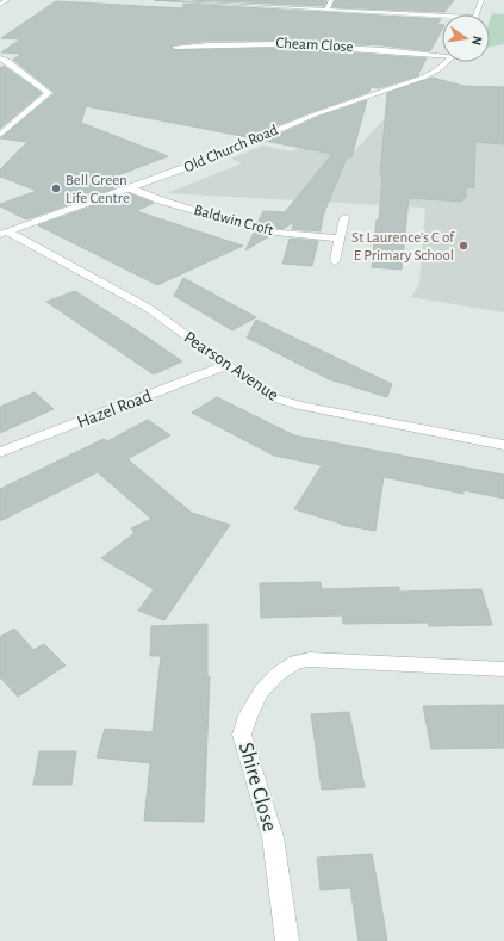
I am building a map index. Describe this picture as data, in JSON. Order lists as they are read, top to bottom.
{
  "streets": {
    "street": [
      "Cheam Close",
      "Old Church Road",
      "Baldwin Croft",
      "Pearson Avenue",
      "Hazel Road",
      "Shire Close"
    ]
  },
  "crossings": [
    ["Old Church Road", "Baldwin Croft"],
    ["Old Church Road", "Pearson Avenue"],
    ["Pearson Avenue", "Hazel Road"]
  ],
  "places": ["Bell Green Life Centre", "St Laurence's C of E Primary School"],
  "north": "right"
}
